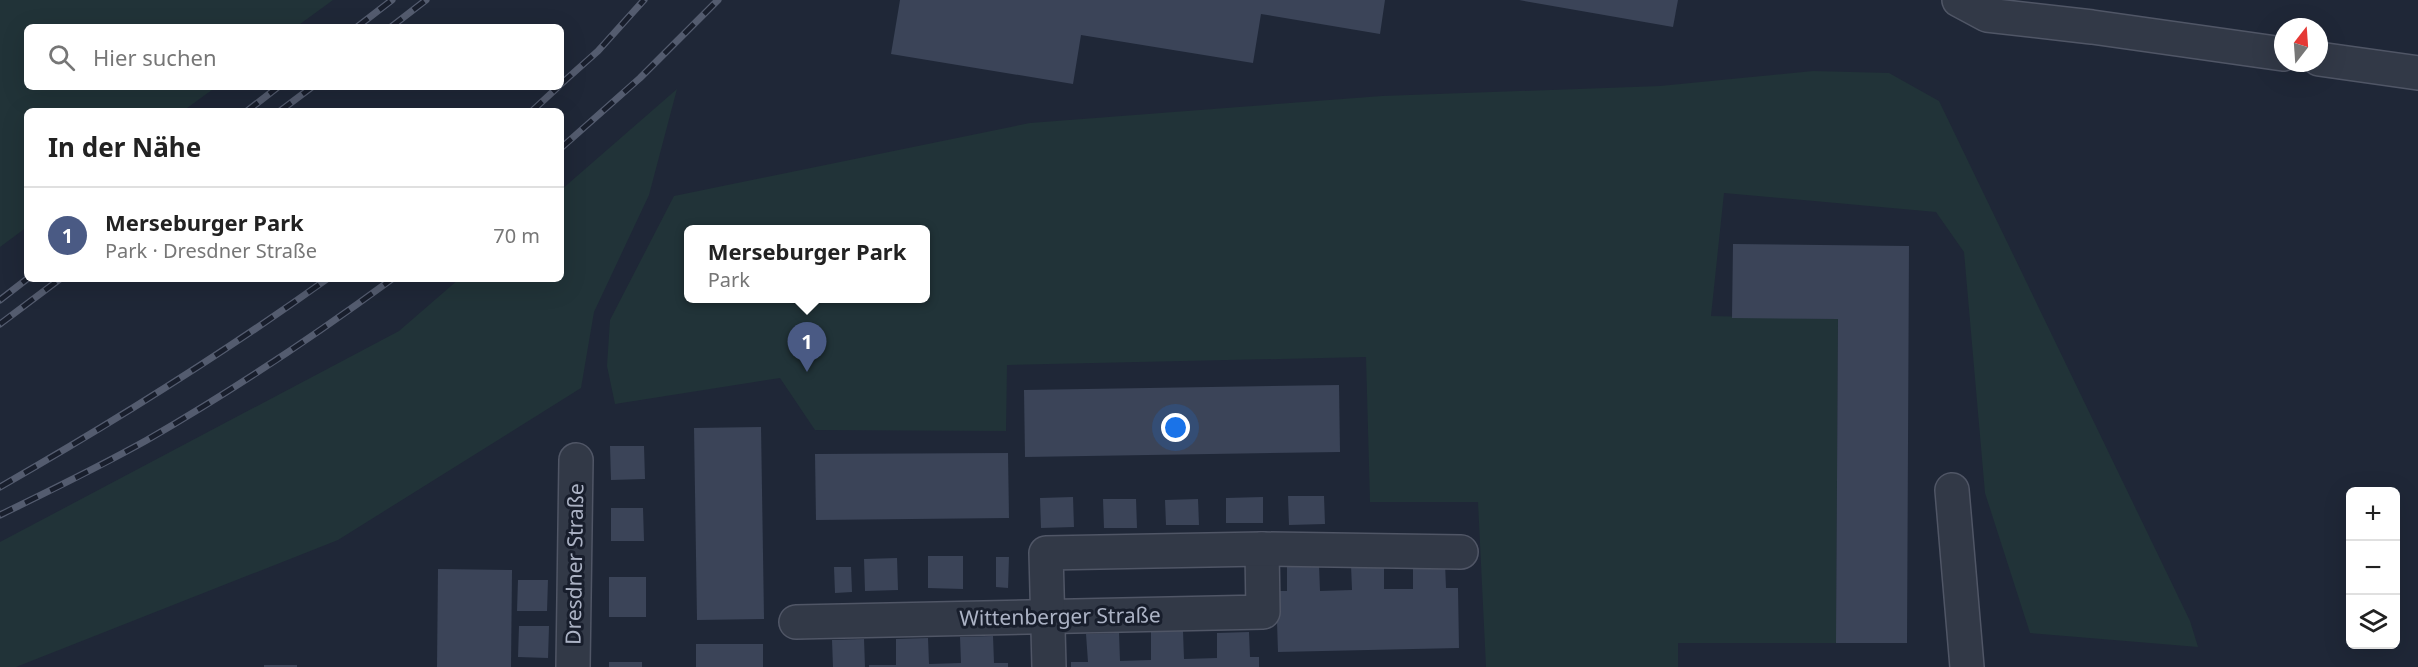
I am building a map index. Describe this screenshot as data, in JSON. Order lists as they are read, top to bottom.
{
  "streets": {
    "street": ["Dresdner Straße", "Wittenberger Straße"]
  },
  "north": "top",
  "page": {
    "search": "Hier suchen",
    "heading": "In der Nähe",
    "list": [
      {
        "mark": "1",
        "name": "Merseburger Park",
        "note": "Park · Dresdner Straße",
        "value": "70 m"
      }
    ],
    "popup": ["Merseburger Park", "Park"],
    "pins": "1",
    "map_buttons": ["+", "−"]
  }
}
